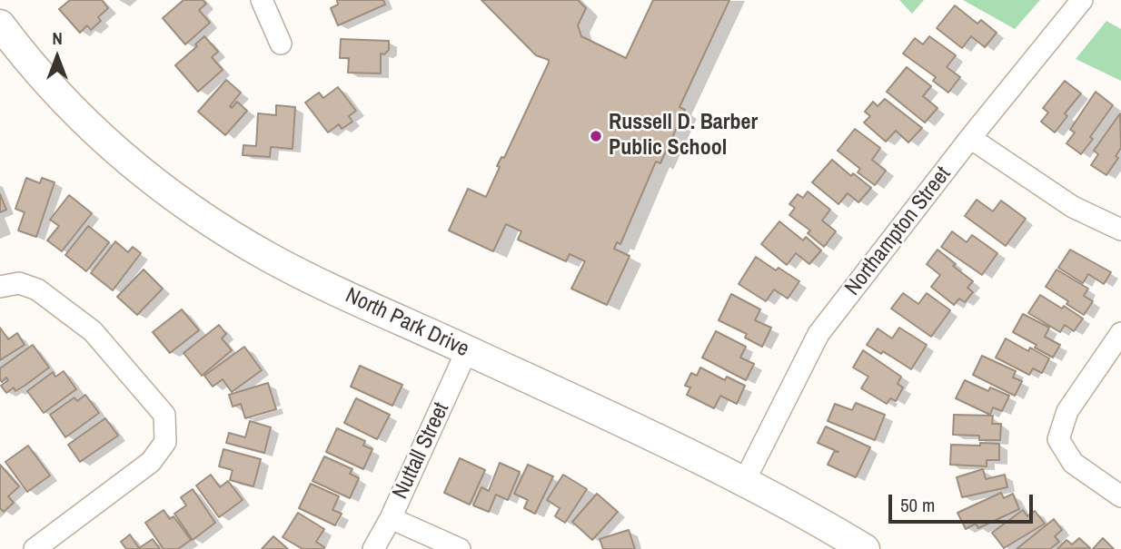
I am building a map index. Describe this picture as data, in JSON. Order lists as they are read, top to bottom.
{
  "streets": {
    "main road": ["North Park Drive"],
    "street": ["Northampton Street", "Nuttall Street"]
  },
  "crossings": [
    ["Northampton Street", "North Park Drive"],
    ["North Park Drive", "Nuttall Street"]
  ],
  "places": ["Russell D. Barber Public School"],
  "scale_bar": "50 m",
  "north": "top"
}
